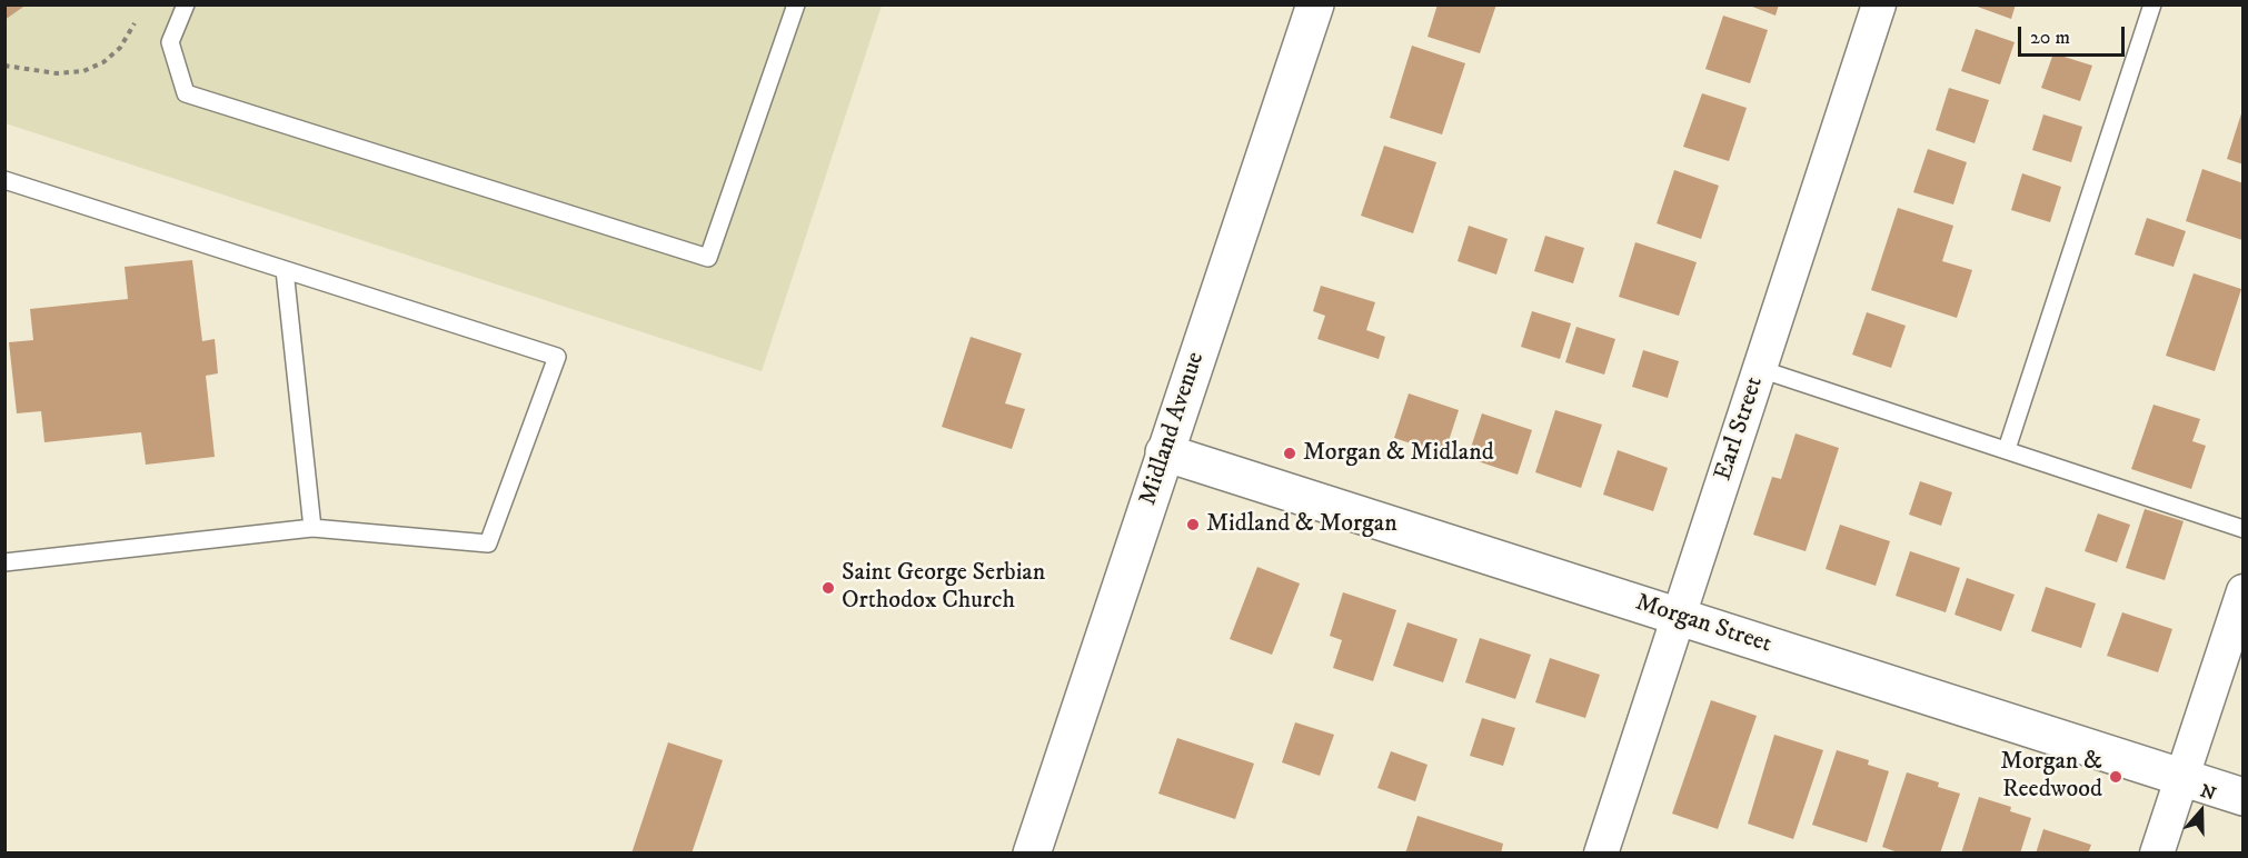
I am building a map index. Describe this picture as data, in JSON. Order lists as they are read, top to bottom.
{
  "streets": {
    "street": ["Midland Avenue", "Earl Street", "Morgan Street"]
  },
  "crossings": [
    ["Midland Avenue", "Morgan Street"],
    ["Earl Street", "Morgan Street"]
  ],
  "places": [
    "Morgan & Midland",
    "Midland & Morgan",
    "Saint George Serbian Orthodox Church",
    "Morgan & Reedwood"
  ],
  "scale_bar": "20 m",
  "north": "top"
}
